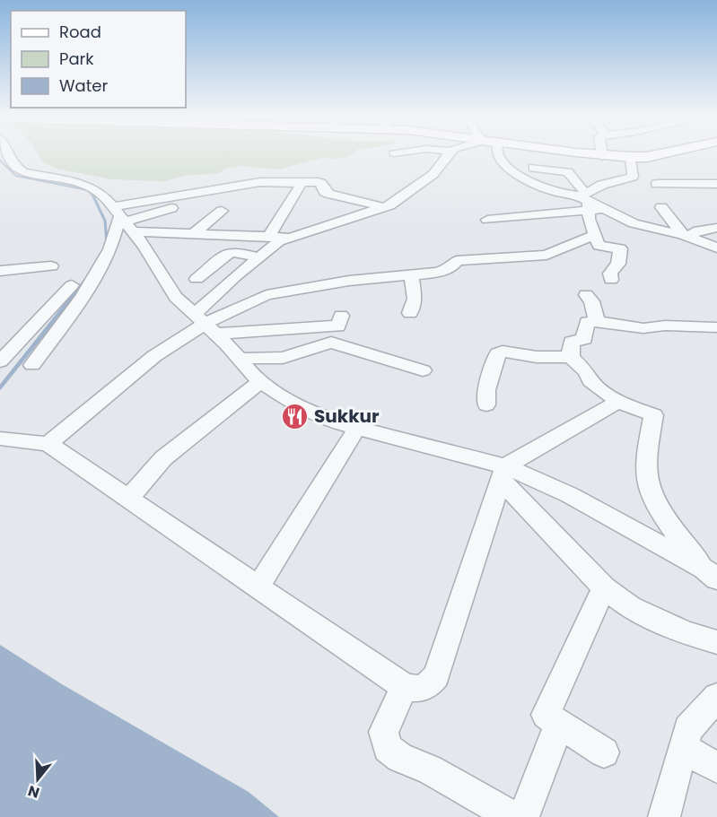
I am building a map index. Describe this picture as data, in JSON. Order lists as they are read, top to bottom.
{
  "places": {
    "restaurant": ["Sukkur"]
  },
  "legend": ["Road", "Park", "Water"],
  "north": "bottom"
}
